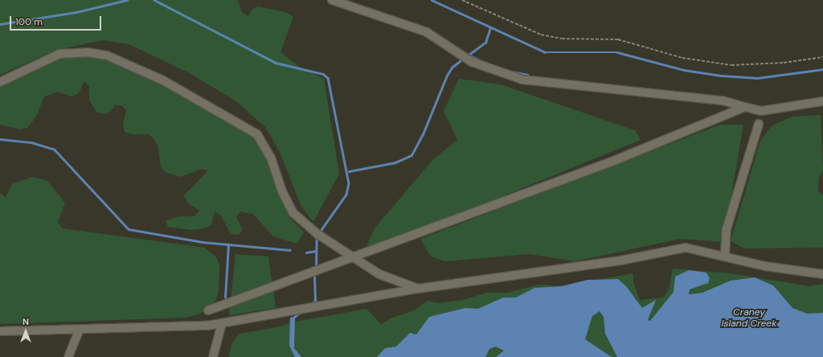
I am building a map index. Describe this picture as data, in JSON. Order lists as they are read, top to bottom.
{
  "water": ["Craney Island Creek"],
  "scale_bar": "100 m",
  "north": "top"
}
